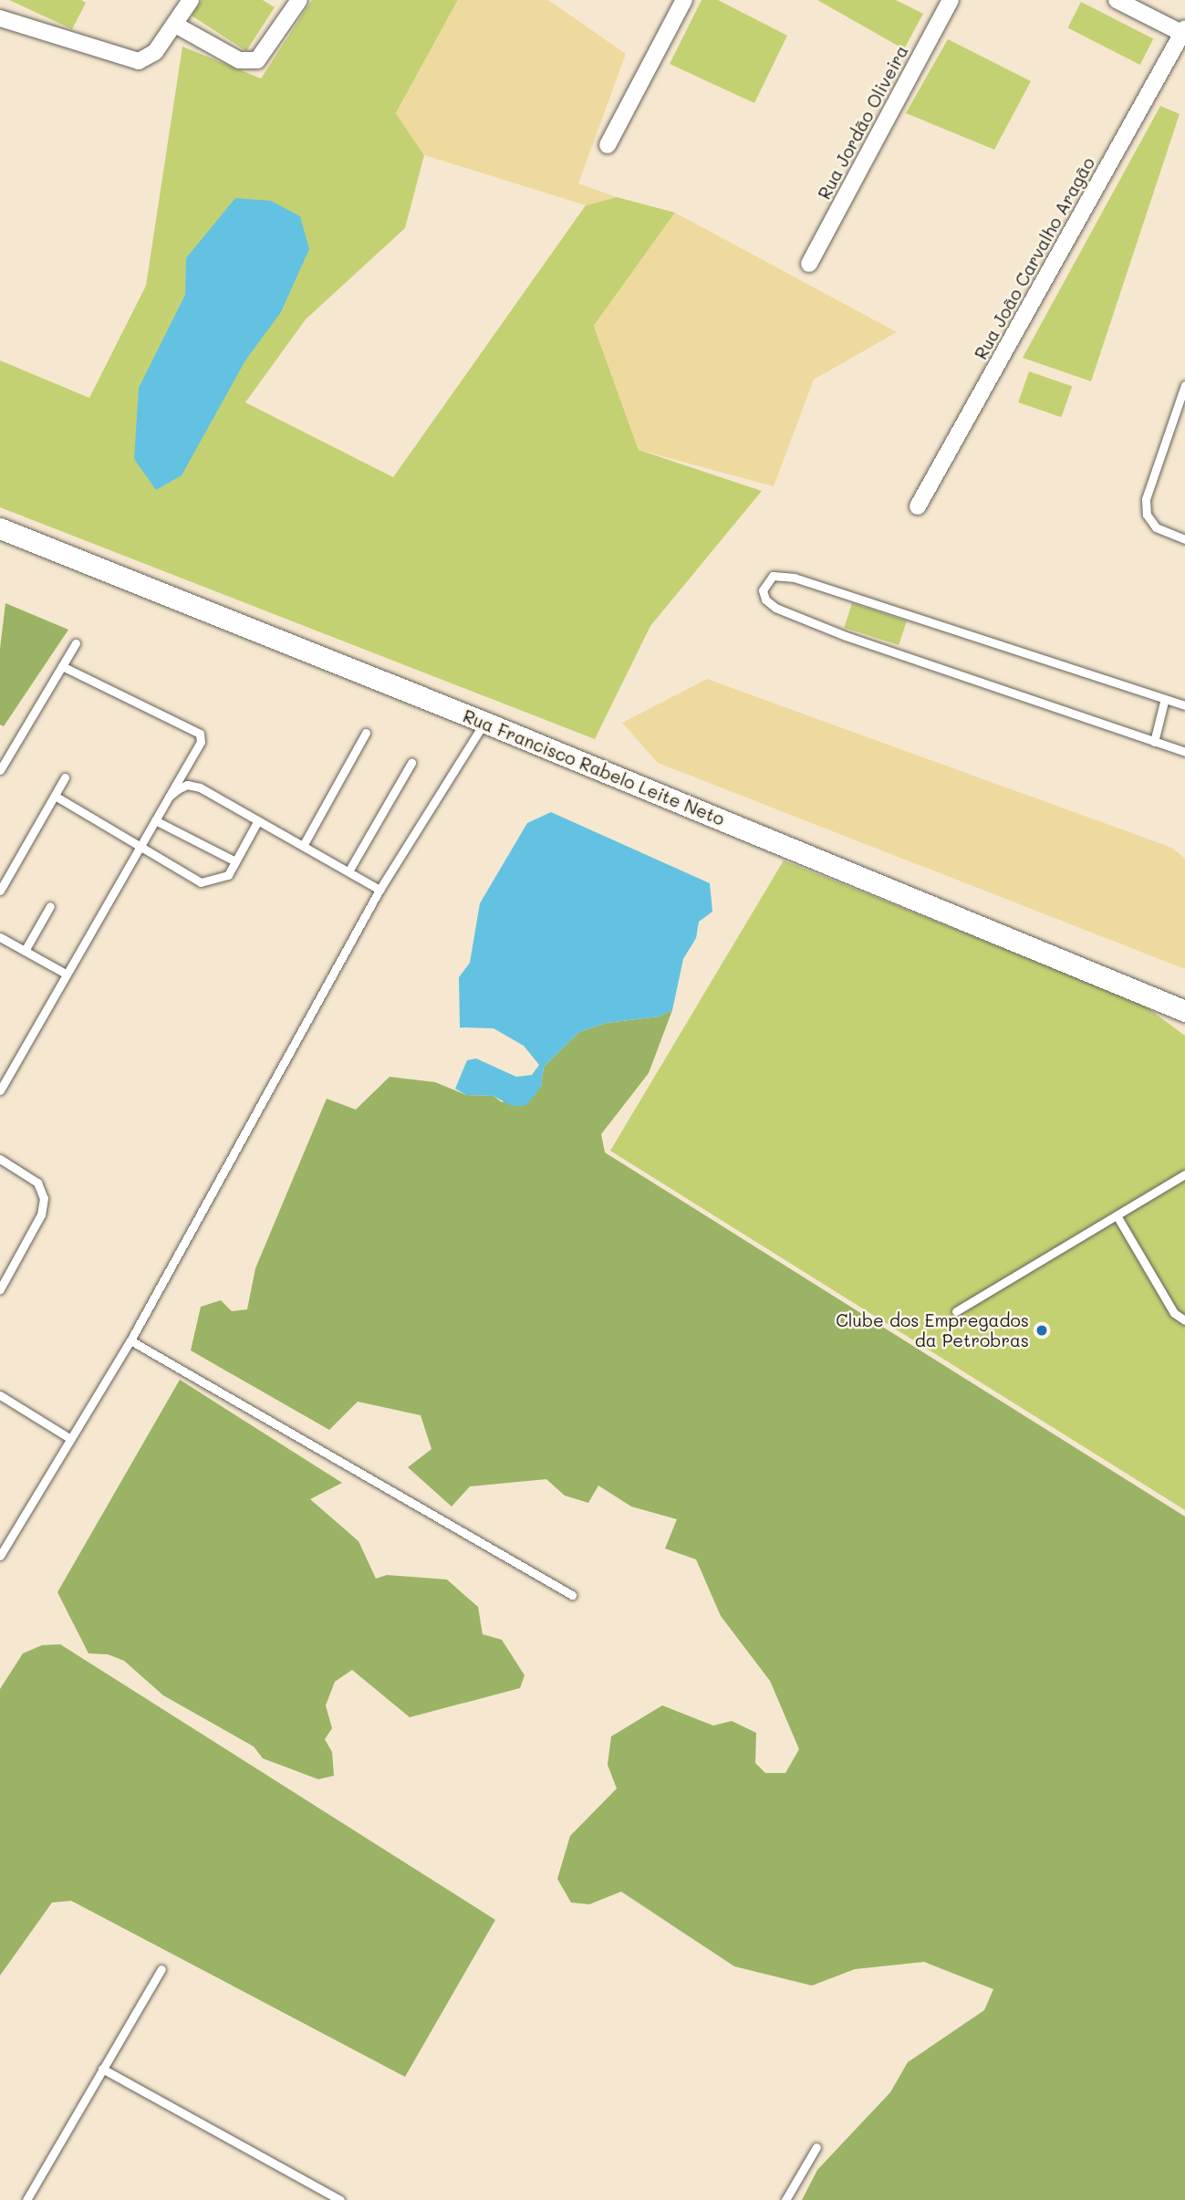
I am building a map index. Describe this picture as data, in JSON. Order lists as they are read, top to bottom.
{
  "streets": {
    "street": ["Rua Jordão Oliveira", "Rua João Carvalho Aragão", "Rua Francisco Rabelo Leite Neto"]
  },
  "places": ["Clube dos Empregados da Petrobras"]
}
